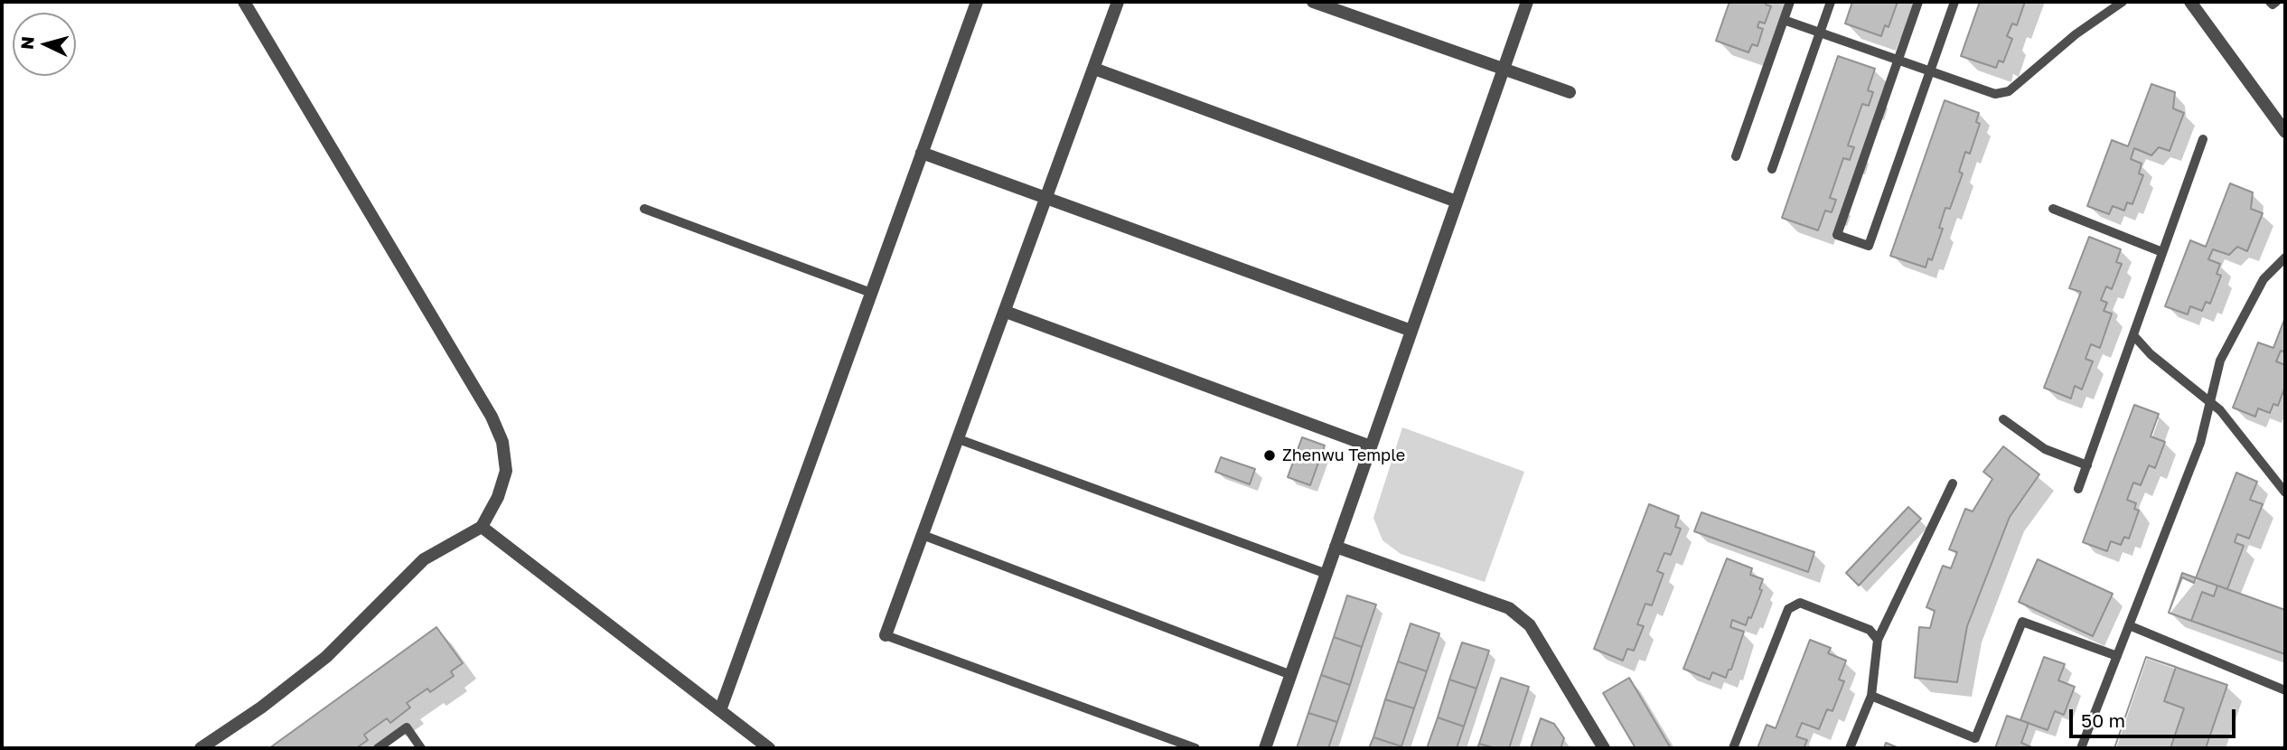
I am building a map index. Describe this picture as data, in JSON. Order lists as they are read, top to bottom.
{
  "places": ["Zhenwu Temple"],
  "scale_bar": "50 m",
  "north": "left"
}
